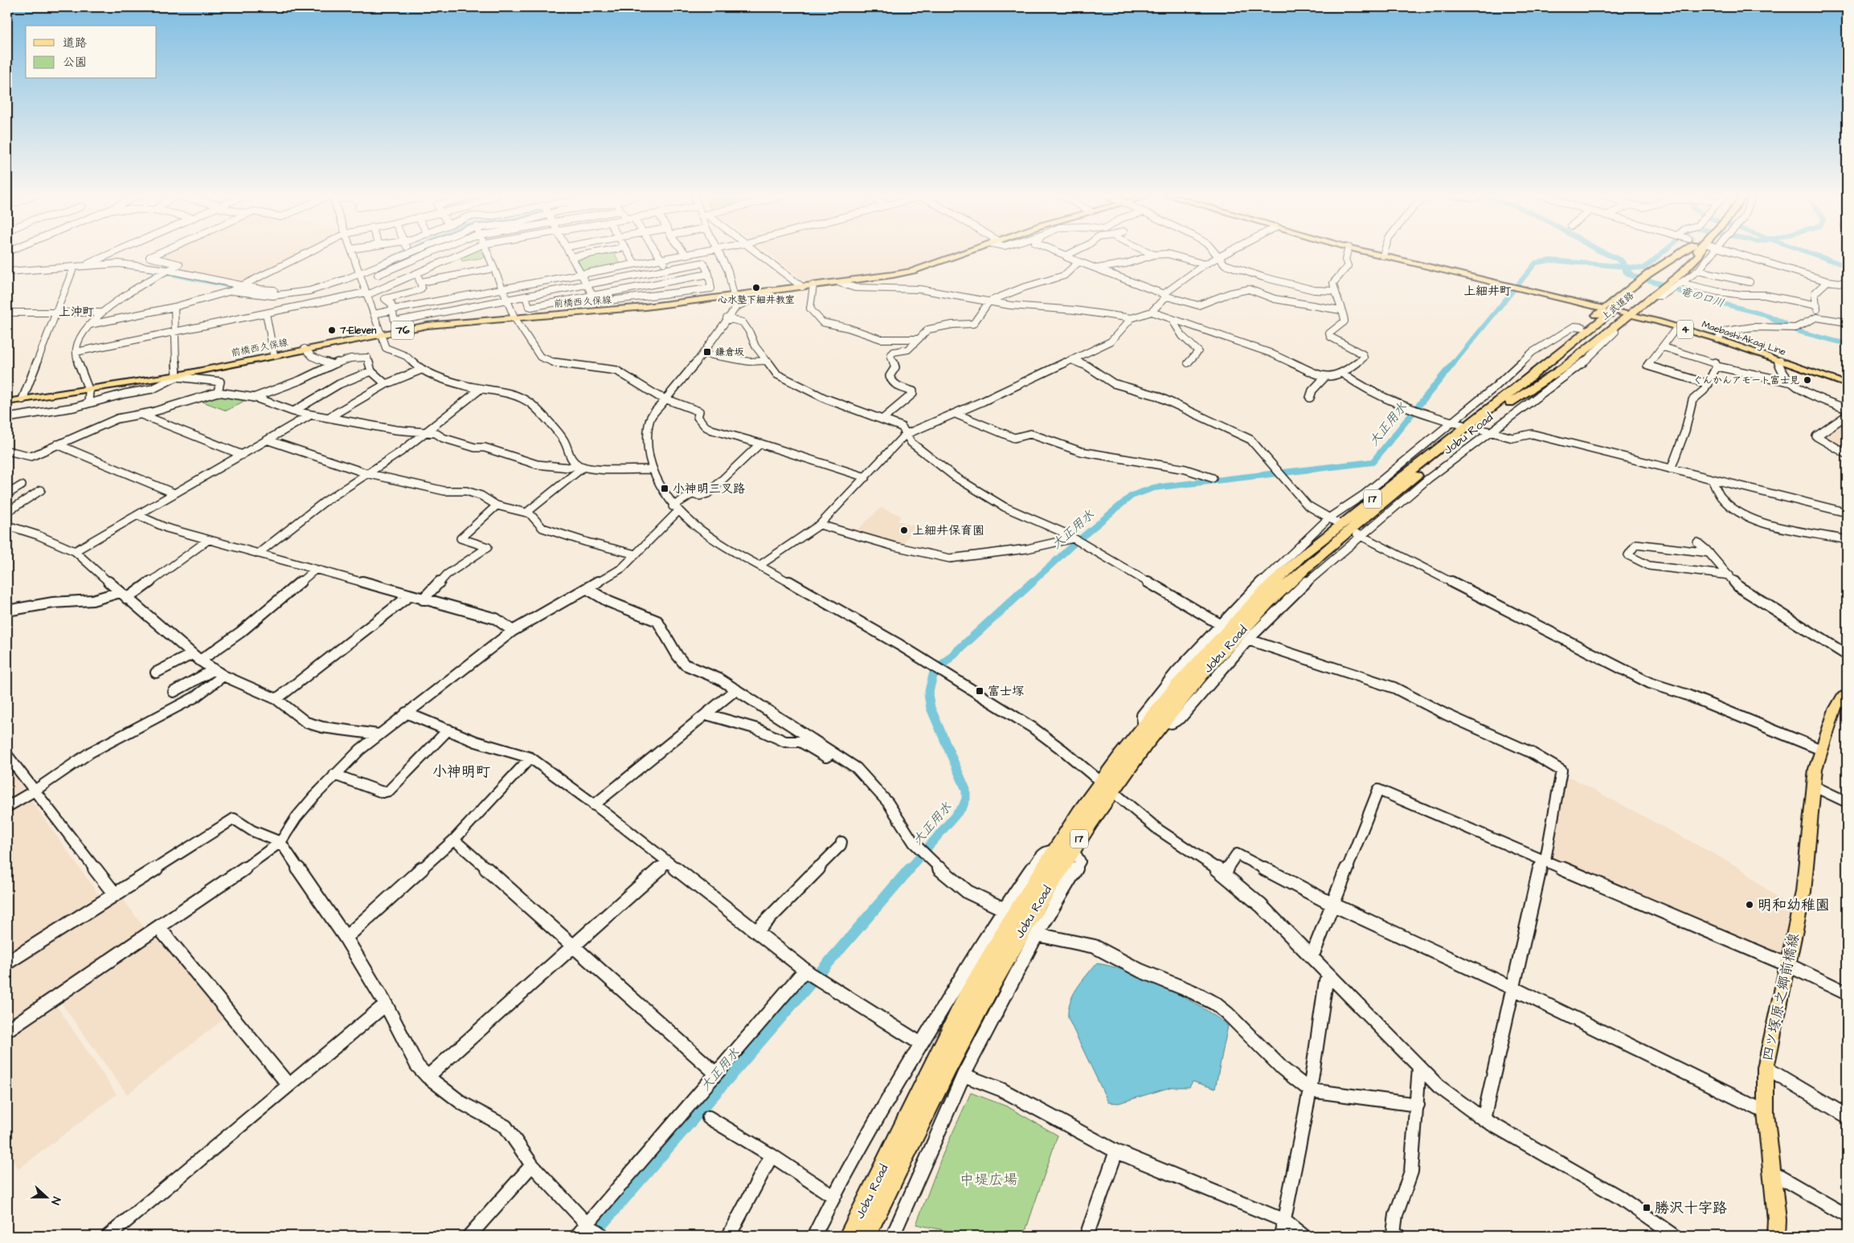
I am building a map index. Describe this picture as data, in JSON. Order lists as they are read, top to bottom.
{
  "streets": {
    "highway": ["上武道路", "Jobu Road", "17"],
    "main road": [
      "前橋西久保線",
      "4",
      "76",
      "Maebashi-Akagi Line",
      "四ツ塚原之郷前橋線"
    ]
  },
  "crossings": [
    ["上武道路", "Maebashi-Akagi Line"],
    ["上武道路", "Jobu Road"],
    ["上武道路", "17"],
    ["Maebashi-Akagi Line", "17"],
    ["Jobu Road", "17"]
  ],
  "districts": ["上細井町", "上沖町", "小神明町"],
  "water": ["竜の口川", "大正用水"],
  "parks": ["中堤広場"],
  "places": {
    "other": [
      "心水塾下細井教室",
      "7-Eleven",
      "ぐんかんアモート富士見",
      "上細井保育園",
      "明和幼稚園"
    ],
    "transit": [
      "鎌倉坂",
      "小神明三叉路",
      "富士塚",
      "勝沢十字路"
    ]
  },
  "legend": ["道路", "公園"],
  "north": "right"
}
